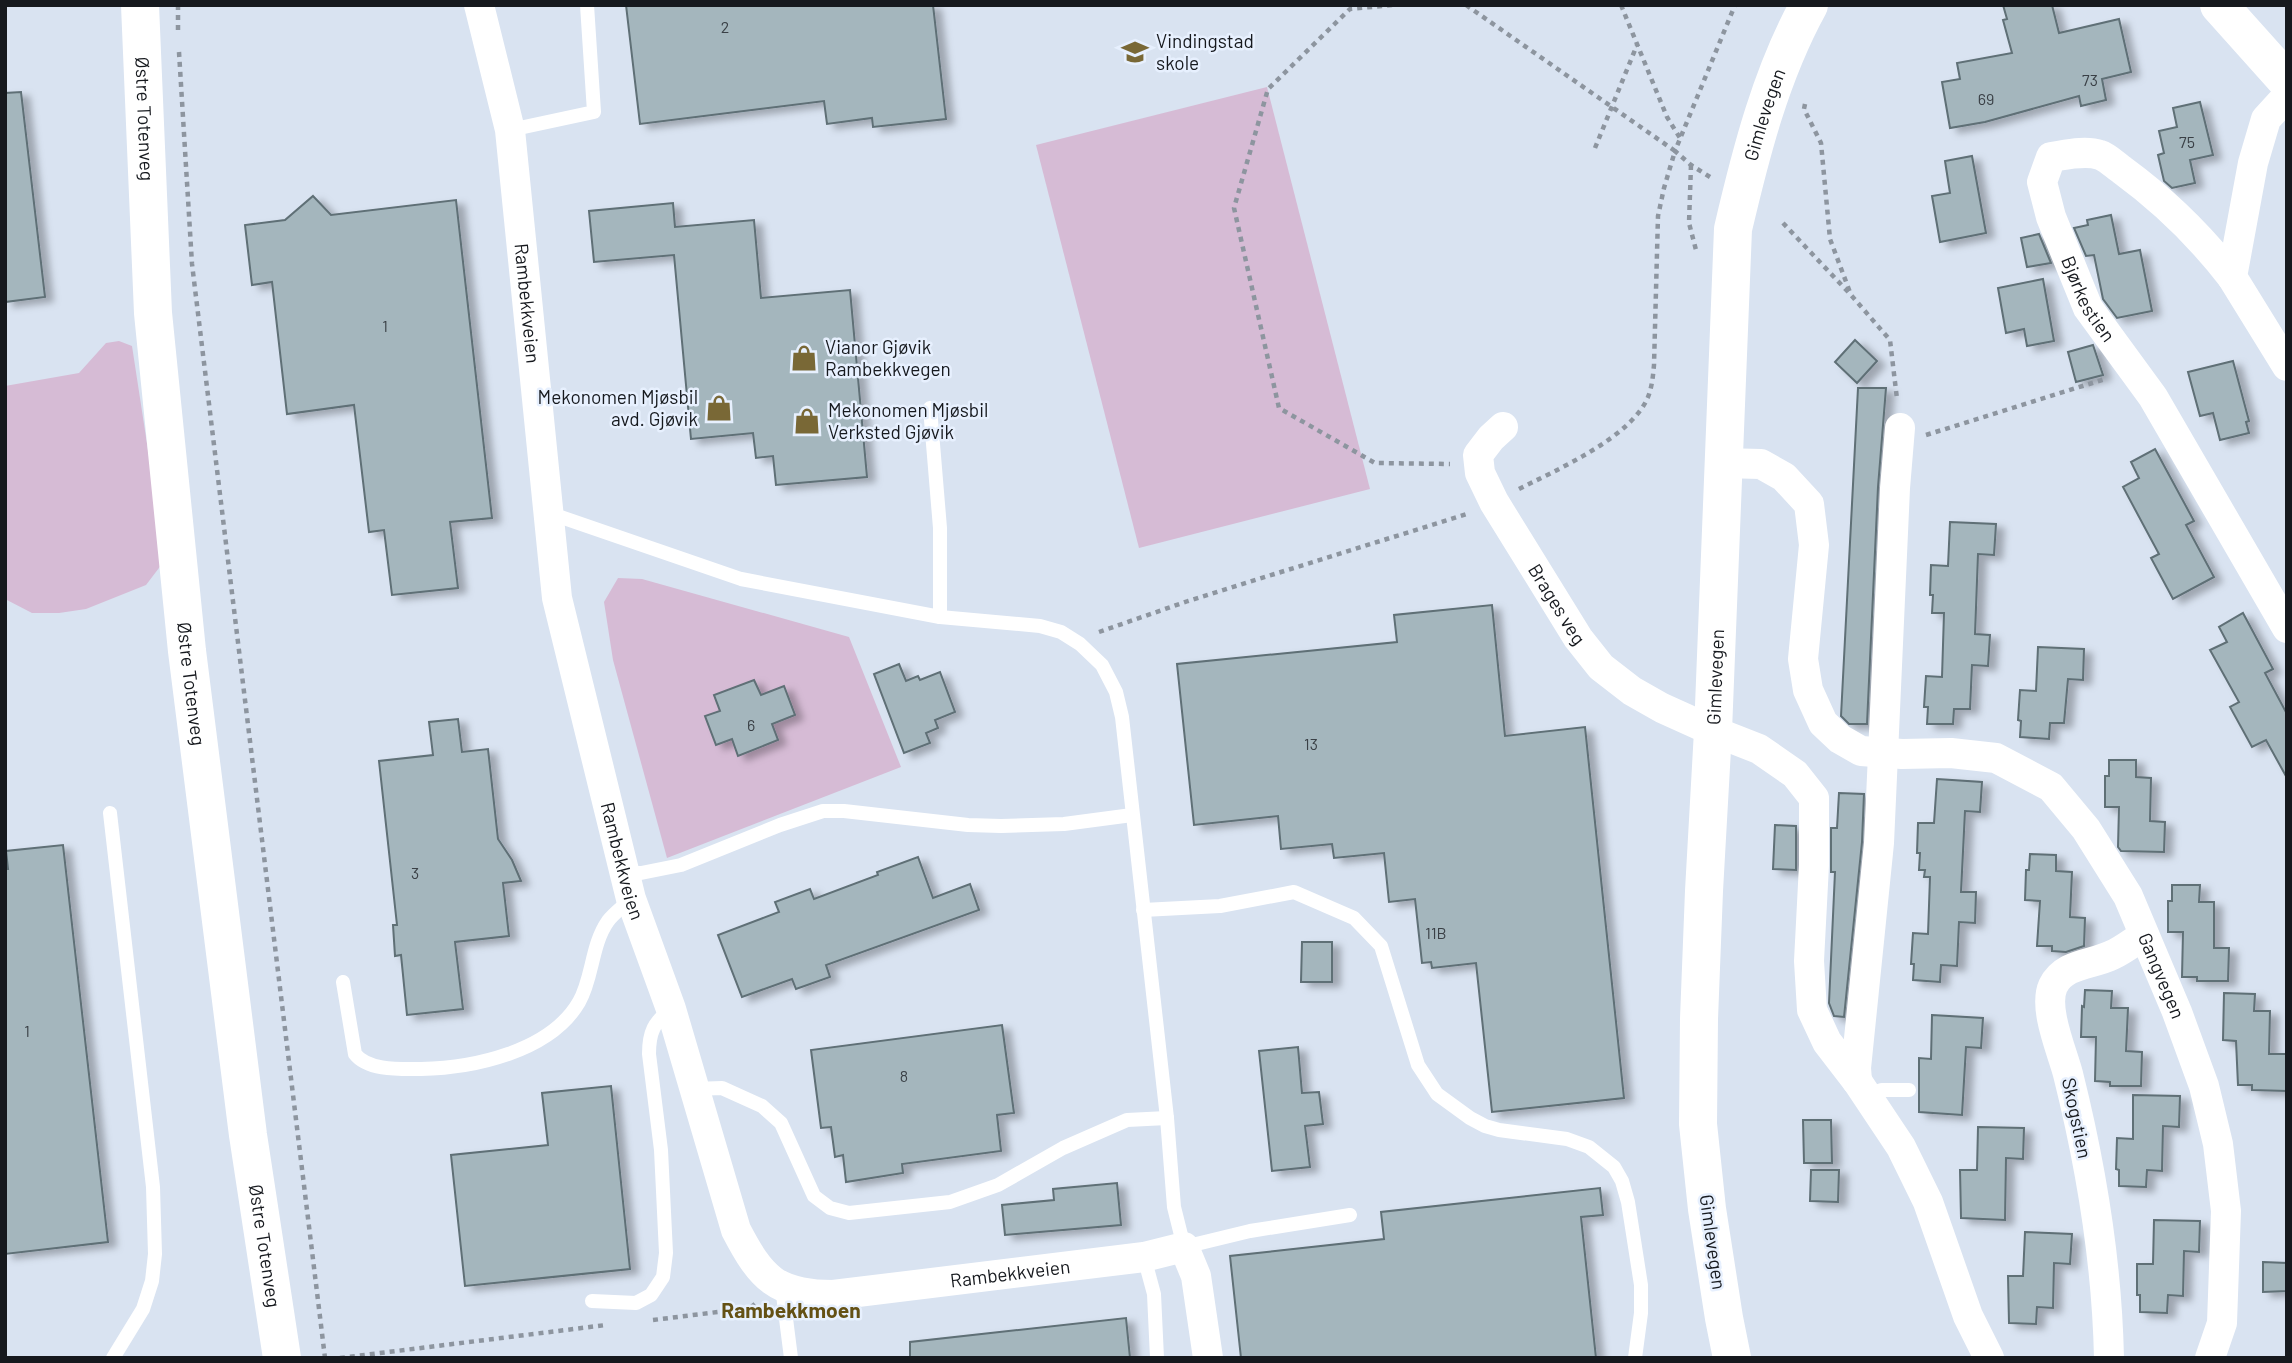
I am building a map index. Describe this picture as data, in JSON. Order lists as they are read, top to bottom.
{
  "streets": {
    "street": [
      "Gimlevegen",
      "Østre Totenveg",
      "Bjørkestien",
      "Rambekkveien",
      "Brages veg",
      "Gangvegen",
      "Skogstien"
    ]
  },
  "crossings": [
    ["Gimlevegen", "Brages veg"],
    ["Gimlevegen", "Gangvegen"],
    ["Gangvegen", "Skogstien"]
  ],
  "districts": ["Rambekkmoen"],
  "places": {
    "school or university": ["Vindingstad skole"],
    "shop": ["Vianor Gjøvik Rambekkvegen", "Mekonomen Mjøsbil avd. Gjøvik", "Mekonomen Mjøsbil Verksted Gjøvik"]
  },
  "house_numbers": [
    "2",
    "73",
    "69",
    "75",
    "1",
    "6",
    "13",
    "3",
    "11B",
    "1",
    "8"
  ]
}
